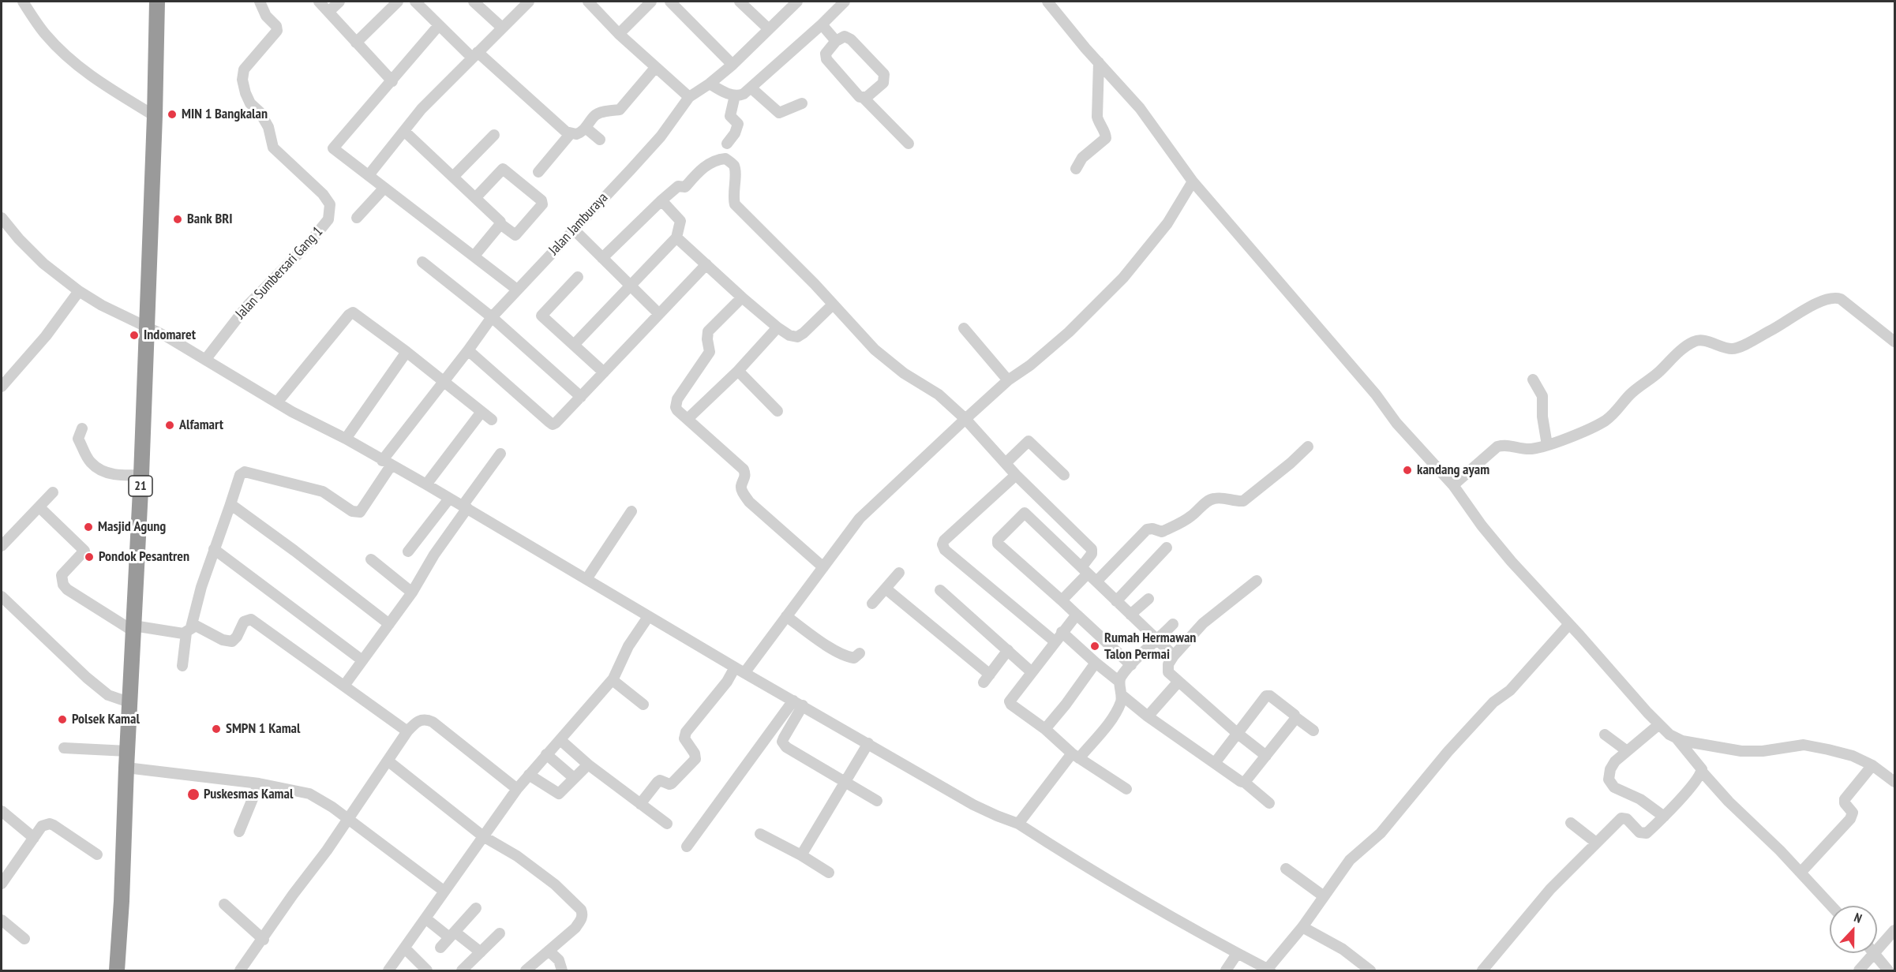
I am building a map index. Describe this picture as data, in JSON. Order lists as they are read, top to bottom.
{
  "streets": {
    "highway": ["21"],
    "street": ["Jalan Jamburaya", "Jalan Sumbersari Gang 1"]
  },
  "places": [
    "MIN 1 Bangkalan",
    "Bank BRI",
    "Indomaret",
    "Alfamart",
    "kandang ayam",
    "Masjid Agung",
    "Pondok Pesantren",
    "Rumah Hermawan Talon Permai",
    "Polsek Kamal",
    "SMPN 1 Kamal",
    "Puskesmas Kamal"
  ],
  "north": "top"
}
